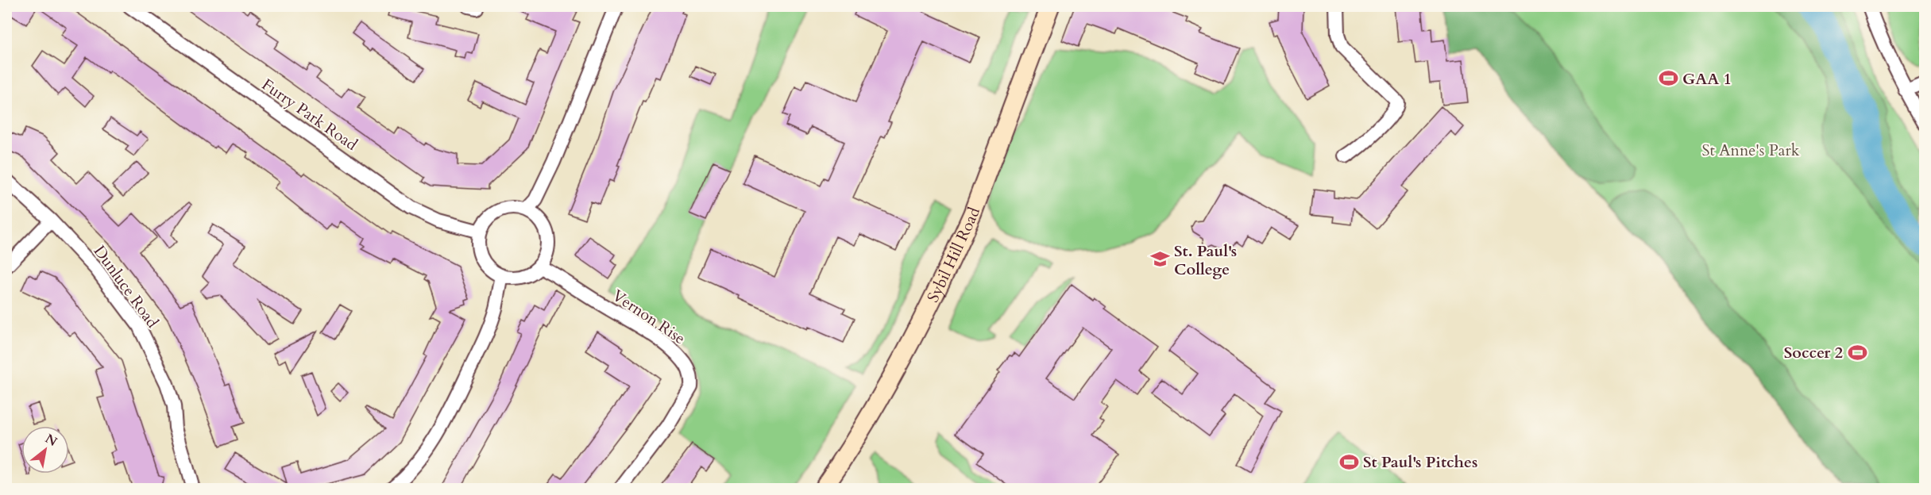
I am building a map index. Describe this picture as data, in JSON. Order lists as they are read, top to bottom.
{
  "streets": {
    "main road": ["Sybil Hill Road"],
    "street": ["Furry Park Road", "Dunluce Road", "Vernon Rise"]
  },
  "crossings": [
    ["Furry Park Road", "Vernon Rise"]
  ],
  "parks": ["St Anne's Park"],
  "places": {
    "sports": ["GAA 1", "Soccer 2", "St Paul's Pitches"],
    "school or university": ["St. Paul's College"]
  },
  "north": "top right"
}
